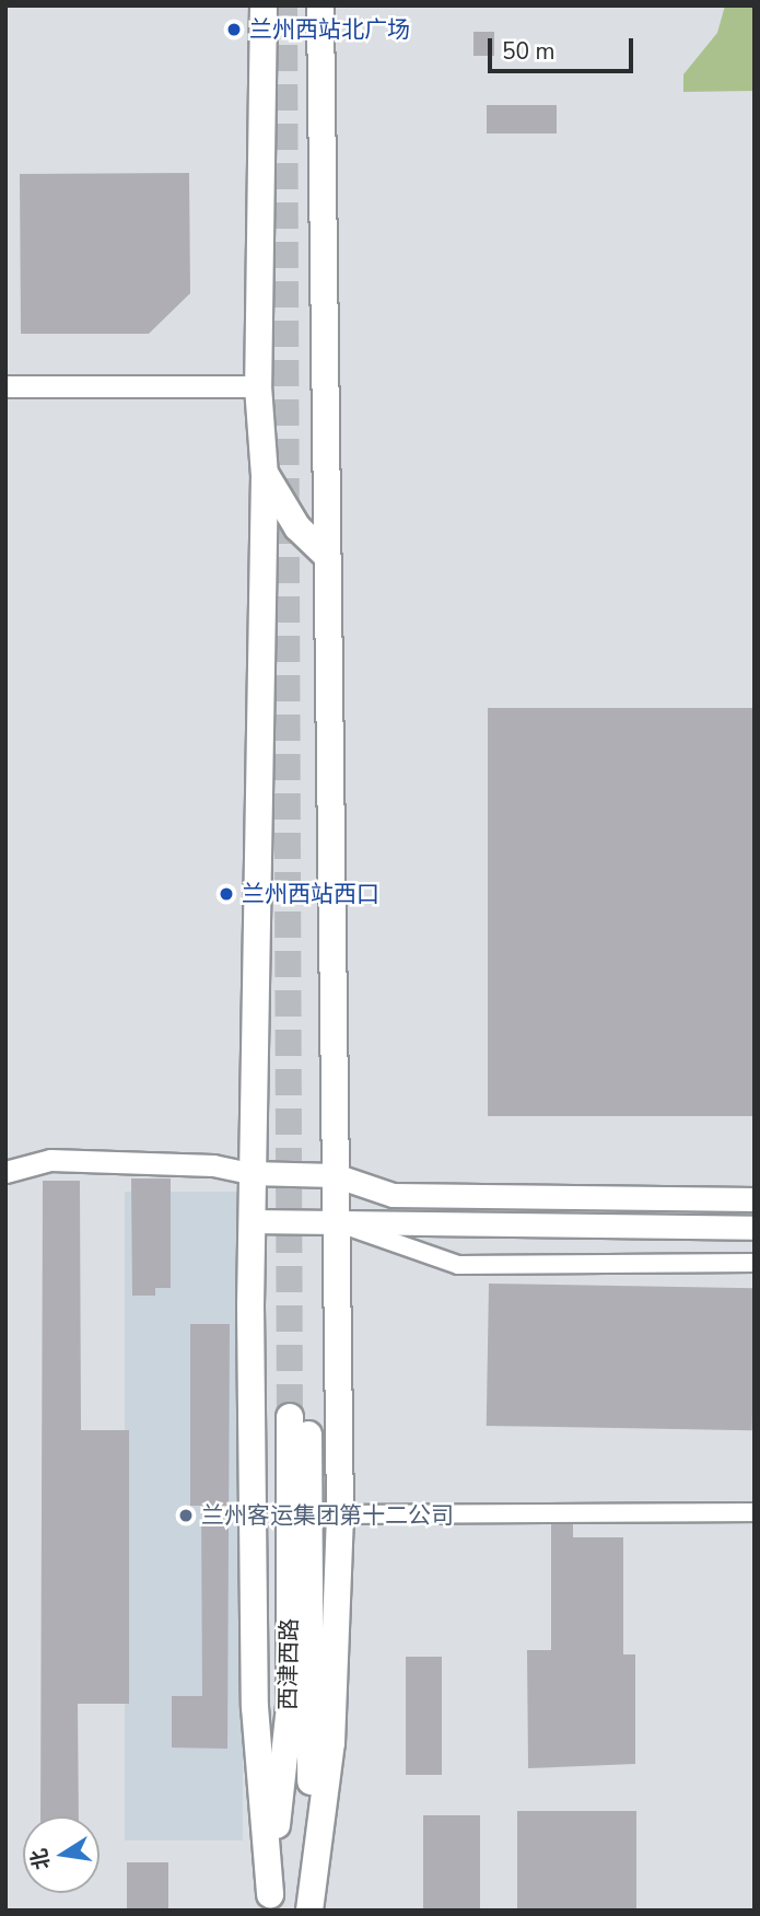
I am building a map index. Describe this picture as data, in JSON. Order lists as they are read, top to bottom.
{
  "streets": {
    "main road": ["西津西路"]
  },
  "places": ["兰州西站北广场", "兰州西站西口", "兰州客运集团第十二公司"],
  "scale_bar": "50 m",
  "north": "left"
}
